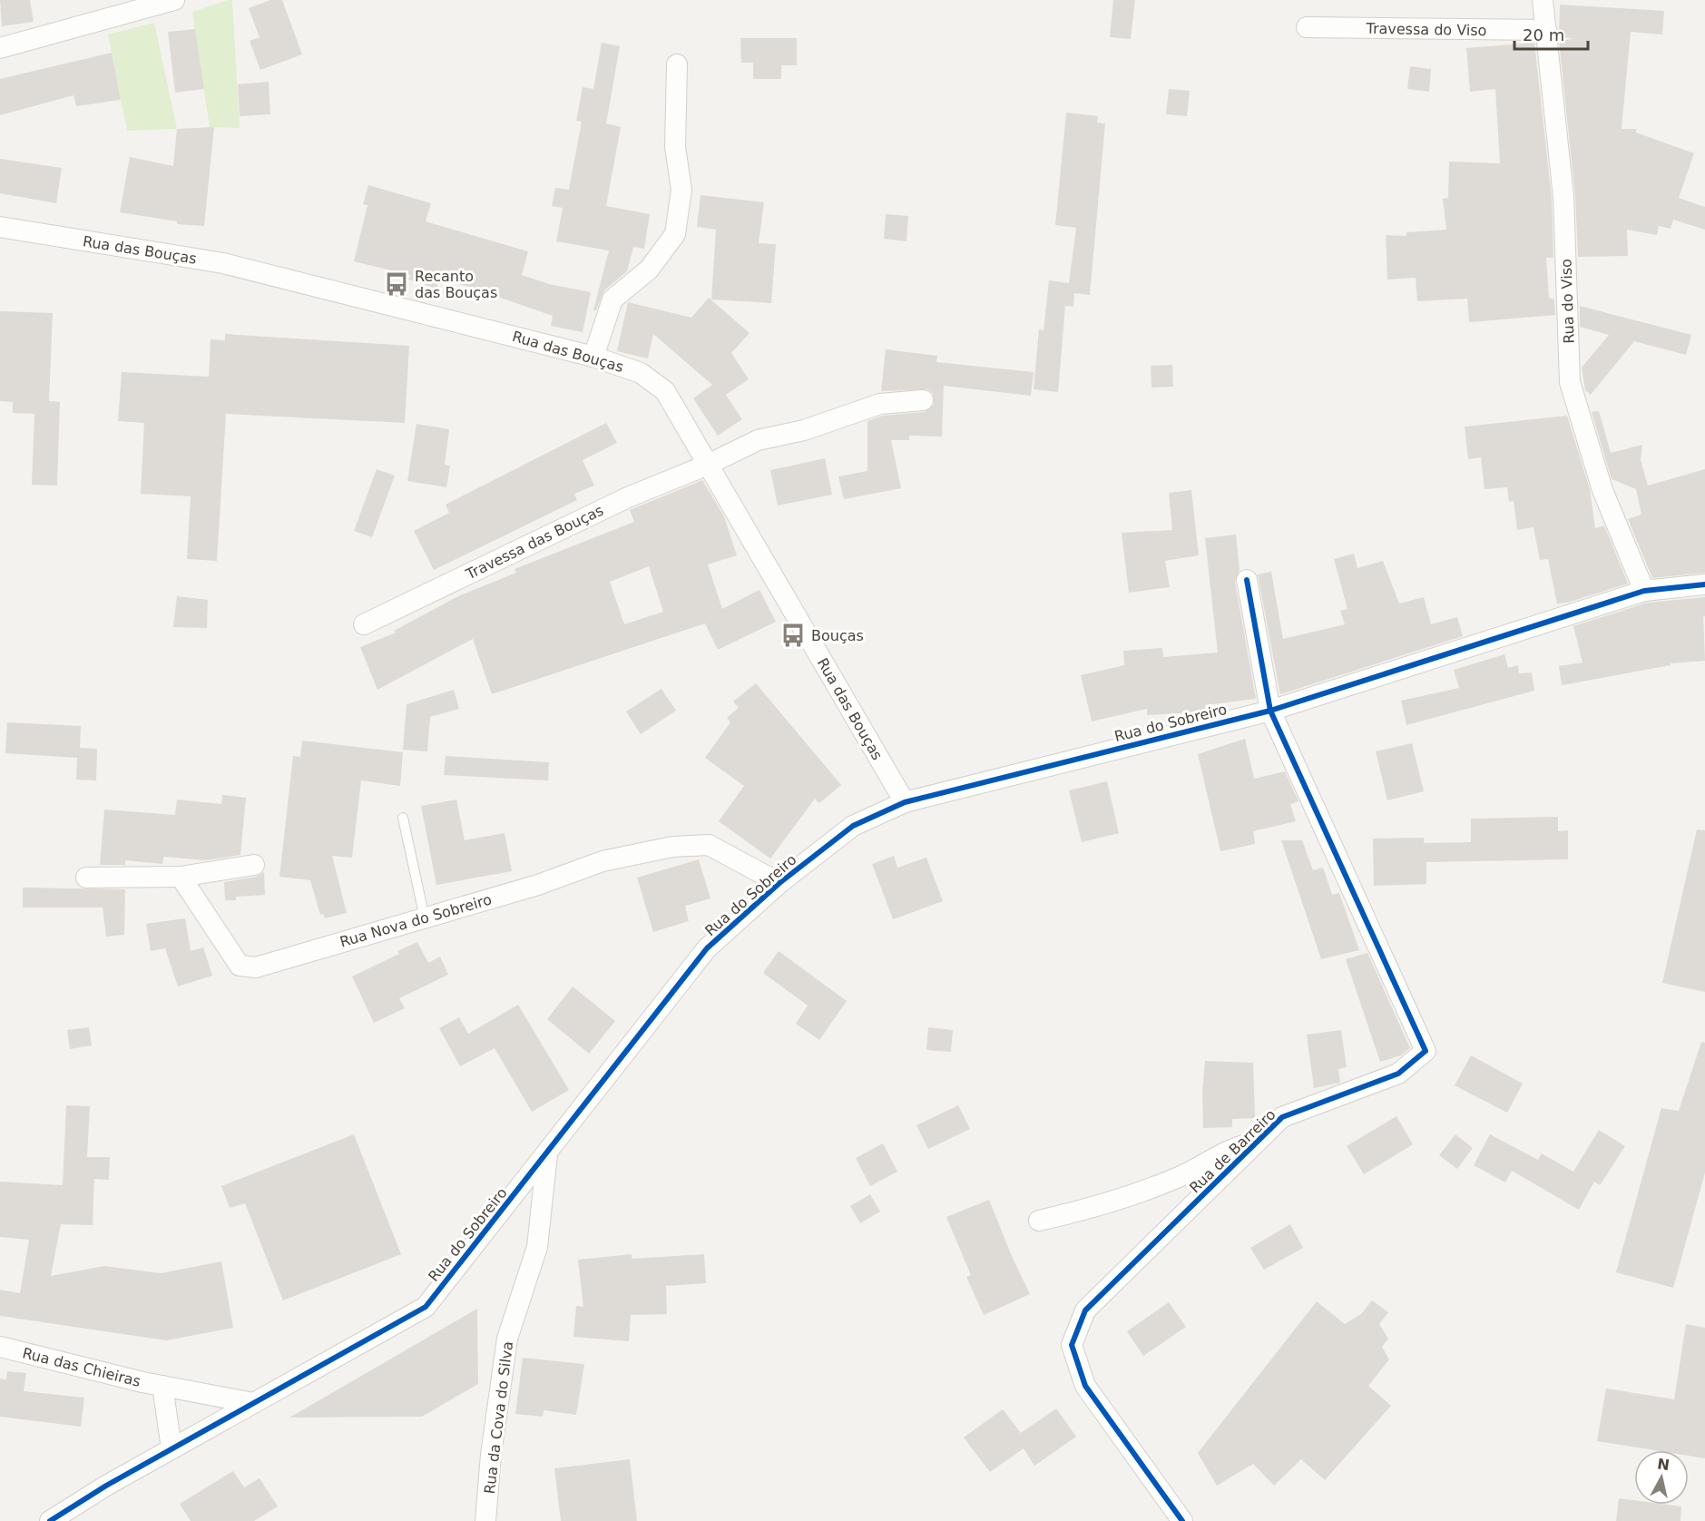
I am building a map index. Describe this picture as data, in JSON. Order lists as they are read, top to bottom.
{
  "streets": {
    "street": [
      "Travessa do Viso",
      "Rua das Bouças",
      "Rua do Viso",
      "Travessa das Bouças",
      "Rua do Sobreiro",
      "Rua Nova do Sobreiro",
      "Rua de Barreiro",
      "Rua das Chieiras",
      "Rua da Cova do Silva"
    ]
  },
  "crossings": [
    ["Travessa do Viso", "Rua do Viso"],
    ["Rua das Bouças", "Travessa das Bouças"],
    ["Rua das Bouças", "Rua do Sobreiro"],
    ["Rua do Viso", "Rua do Sobreiro"],
    ["Rua do Sobreiro", "Rua Nova do Sobreiro"],
    ["Rua do Sobreiro", "Rua de Barreiro"],
    ["Rua do Sobreiro", "Rua das Chieiras"],
    ["Rua do Sobreiro", "Rua da Cova do Silva"]
  ],
  "places": {
    "bus stop": ["Recanto das Bouças", "Bouças"]
  },
  "scale_bar": "20 m",
  "north": "top"
}
